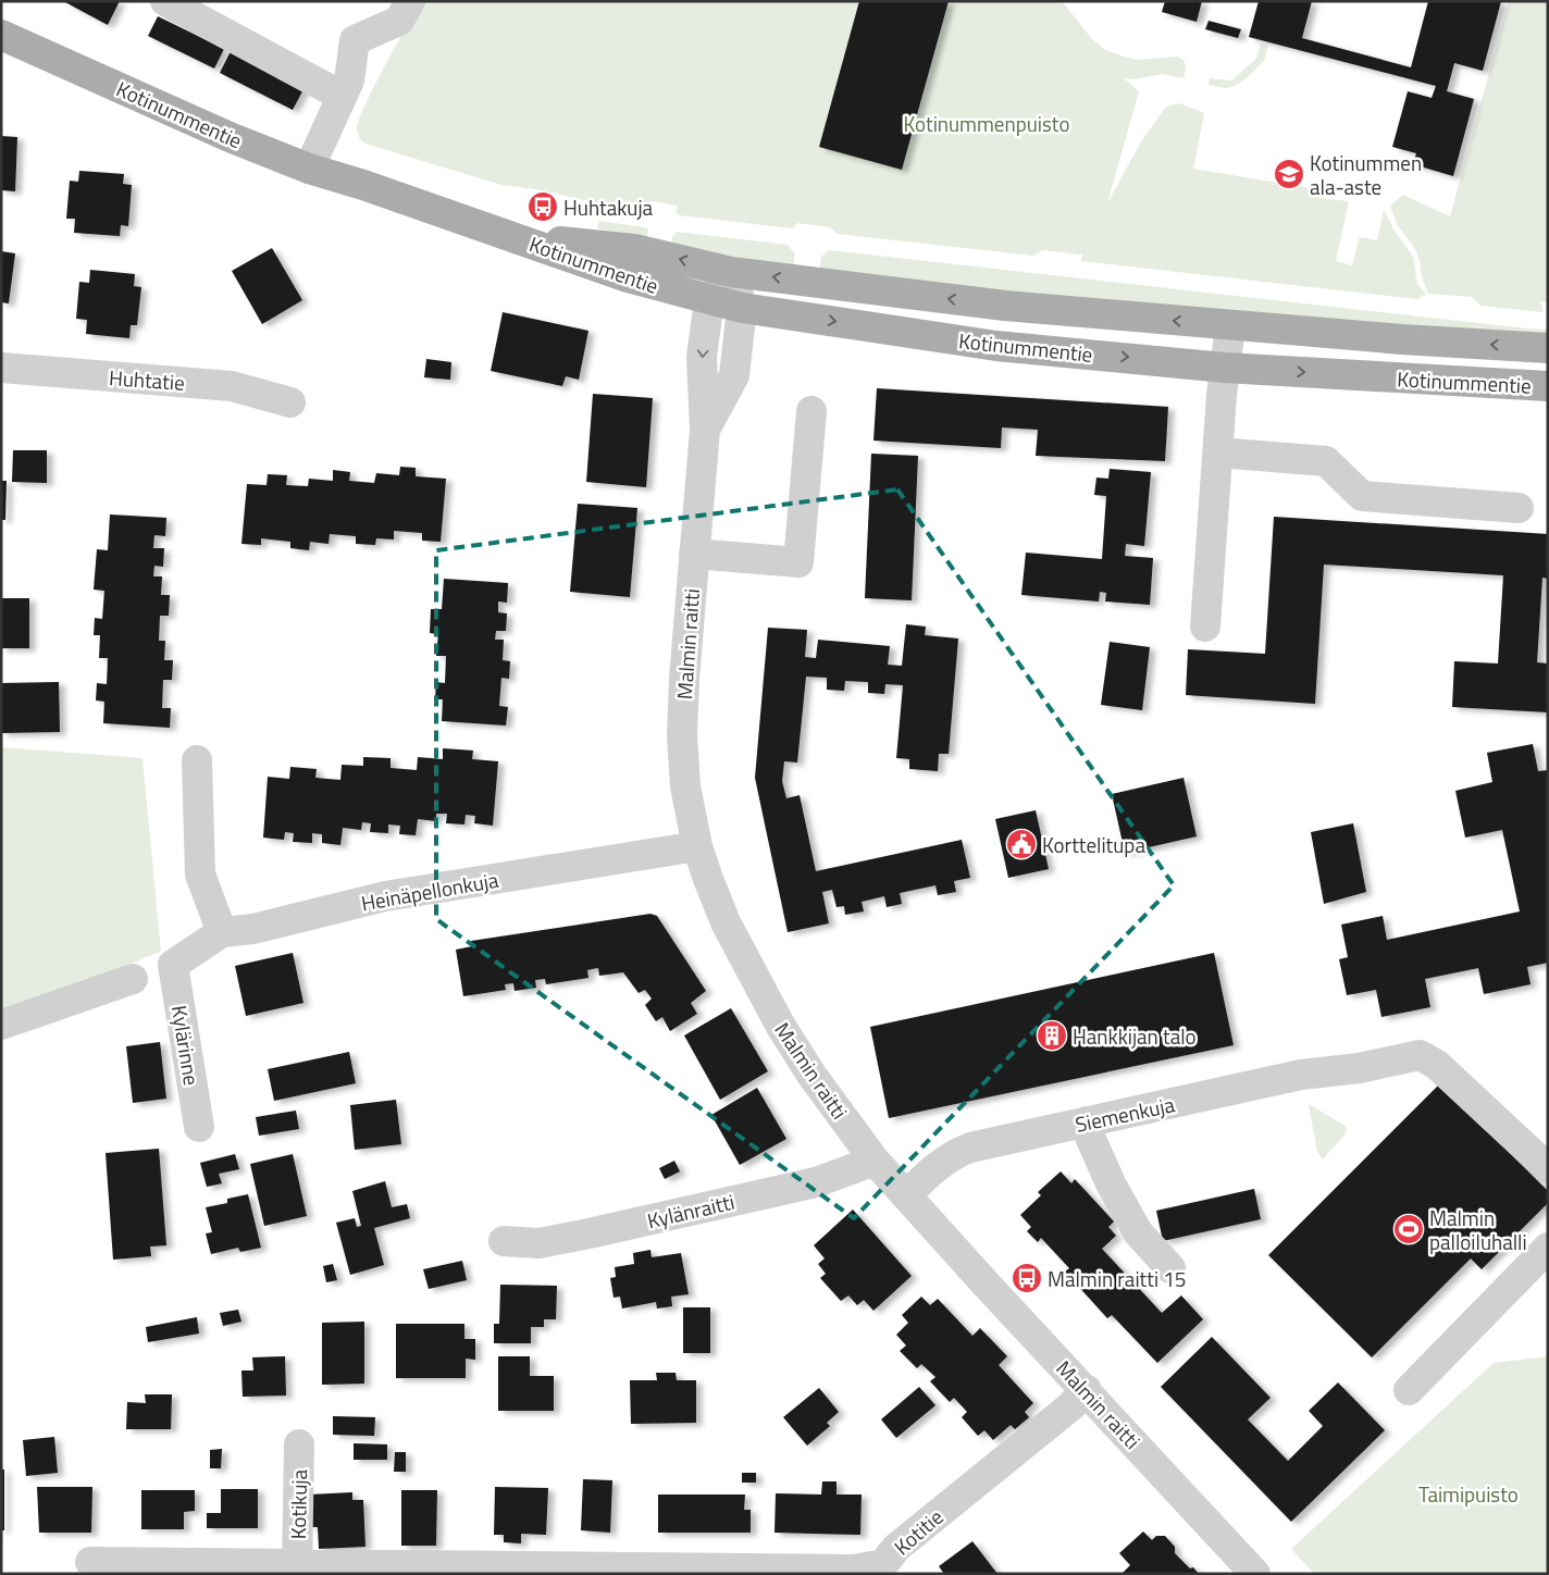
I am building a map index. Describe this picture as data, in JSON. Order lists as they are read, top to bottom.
{
  "streets": {
    "main road": ["Kotinummentie"],
    "street": [
      "Huhtatie",
      "Malmin raitti",
      "Heinäpellonkuja",
      "Kylärinne",
      "Siemenkuja",
      "Kylänraitti",
      "Kotikuja",
      "Kotitie"
    ]
  },
  "crossings": [
    ["Kotinummentie", "Malmin raitti"],
    ["Malmin raitti", "Heinäpellonkuja"],
    ["Malmin raitti", "Siemenkuja"],
    ["Malmin raitti", "Kylänraitti"],
    ["Malmin raitti", "Kotitie"],
    ["Heinäpellonkuja", "Kylärinne"],
    ["Kotikuja", "Kotitie"]
  ],
  "parks": ["Kotinummenpuisto", "Taimipuisto"],
  "places": {
    "school or university": ["Kotinummen ala-aste"],
    "bus stop": ["Huhtakuja", "Malmin raitti 15"],
    "public building": ["Korttelitupa"],
    "building": ["Hankkijan talo"],
    "sports": ["Malmin palloiluhalli"]
  }
}
